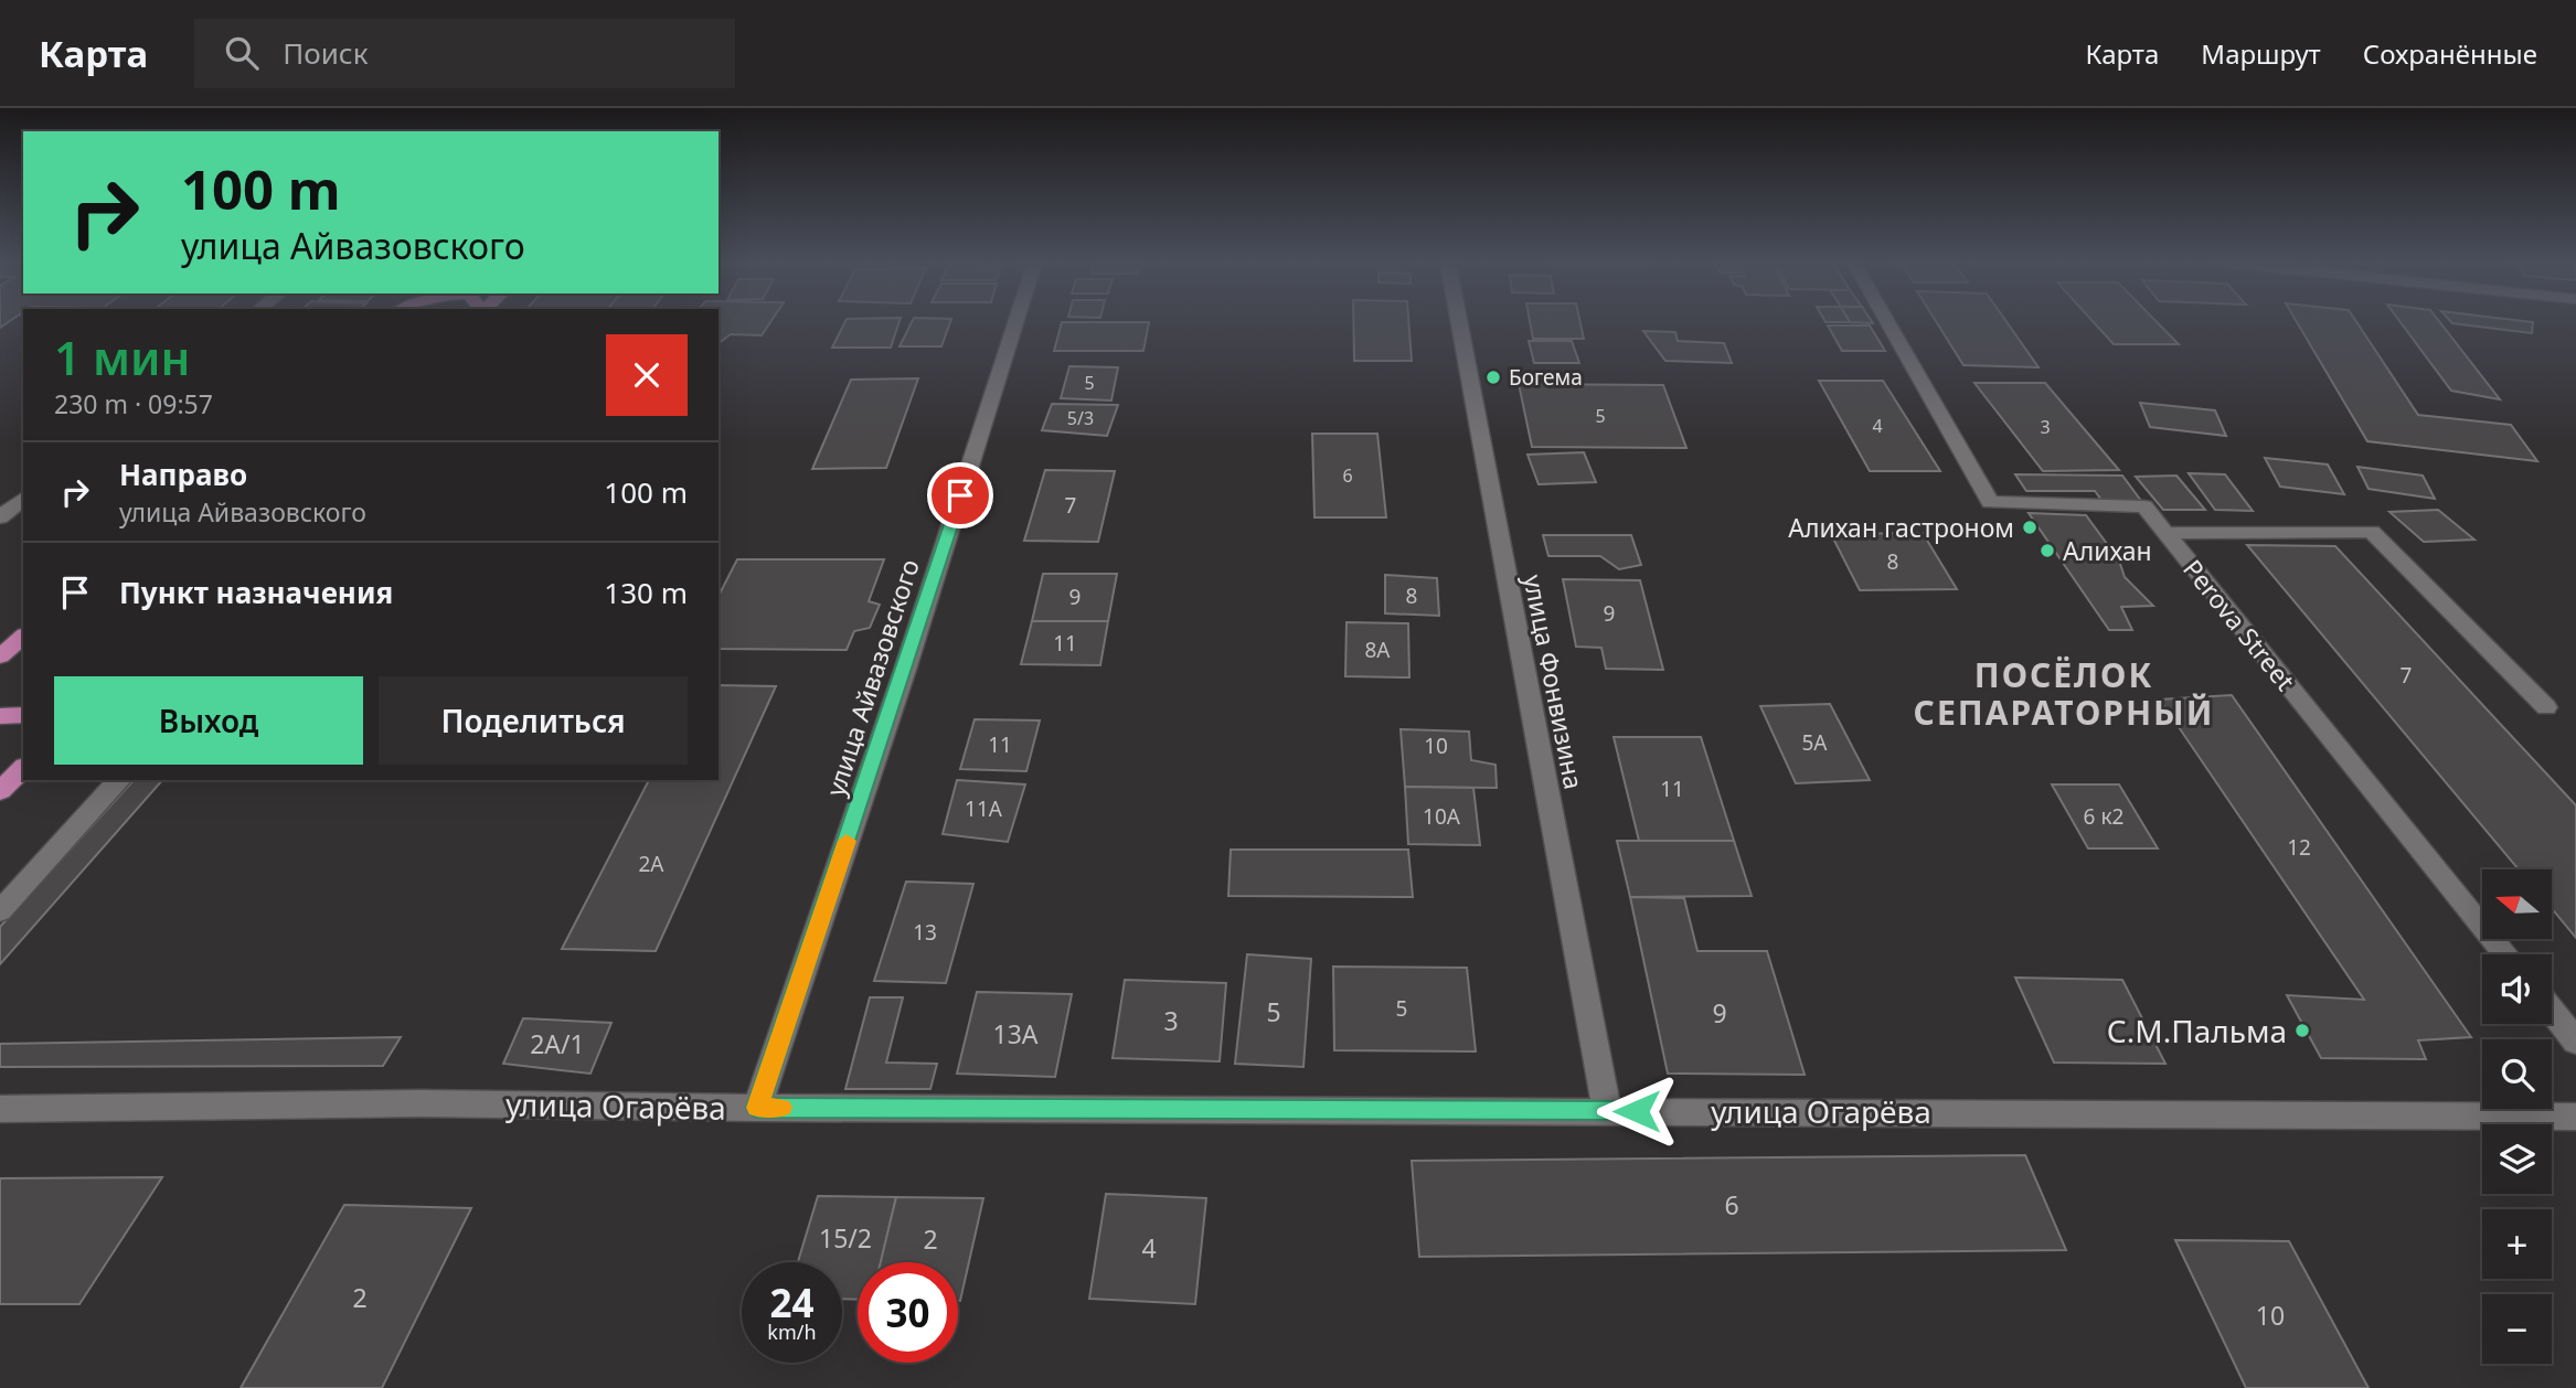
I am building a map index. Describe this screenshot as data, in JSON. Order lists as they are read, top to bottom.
{
  "streets": {
    "street": [
      "Perova Street",
      "улица Айвазовского",
      "улица Фонвизина",
      "улица Огарёва"
    ]
  },
  "crossings": [
    ["улица Айвазовского", "улица Огарёва"],
    ["улица Фонвизина", "улица Огарёва"]
  ],
  "districts": ["ПОСЁЛОК СЕПАРАТОРНЫЙ"],
  "places": [
    "Богема",
    "Алихан гастроном",
    "Алихан",
    "С.М.Пальма"
  ],
  "house_numbers": [
    "5",
    "5",
    "5/3",
    "4",
    "3",
    "6",
    "7",
    "8",
    "8",
    "9",
    "9",
    "11",
    "8А",
    "7",
    "5А",
    "11",
    "10",
    "11",
    "11А",
    "10А",
    "6 к2",
    "12",
    "2А",
    "13",
    "5",
    "5",
    "9",
    "3",
    "13А",
    "2А/1",
    "6",
    "15/2",
    "2",
    "4",
    "2",
    "10"
  ],
  "north": "left",
  "page": {
    "header": "Карта",
    "search": "Поиск",
    "nav": ["Карта", "Маршрут", "Сохранённые"],
    "turn": ["100 m", "улица Айвазовского"],
    "heading": ["1 мин", "230 m · 09:57"],
    "list": [
      {
        "name": "Направо",
        "note": "улица Айвазовского",
        "value": "100 m"
      },
      {
        "name": "Пункт назначения",
        "value": "130 m"
      }
    ],
    "buttons": ["Выход", "Поделиться"],
    "map_buttons": ["+", "−"],
    "speed": "24 km/h",
    "limit": "30"
  }
}
